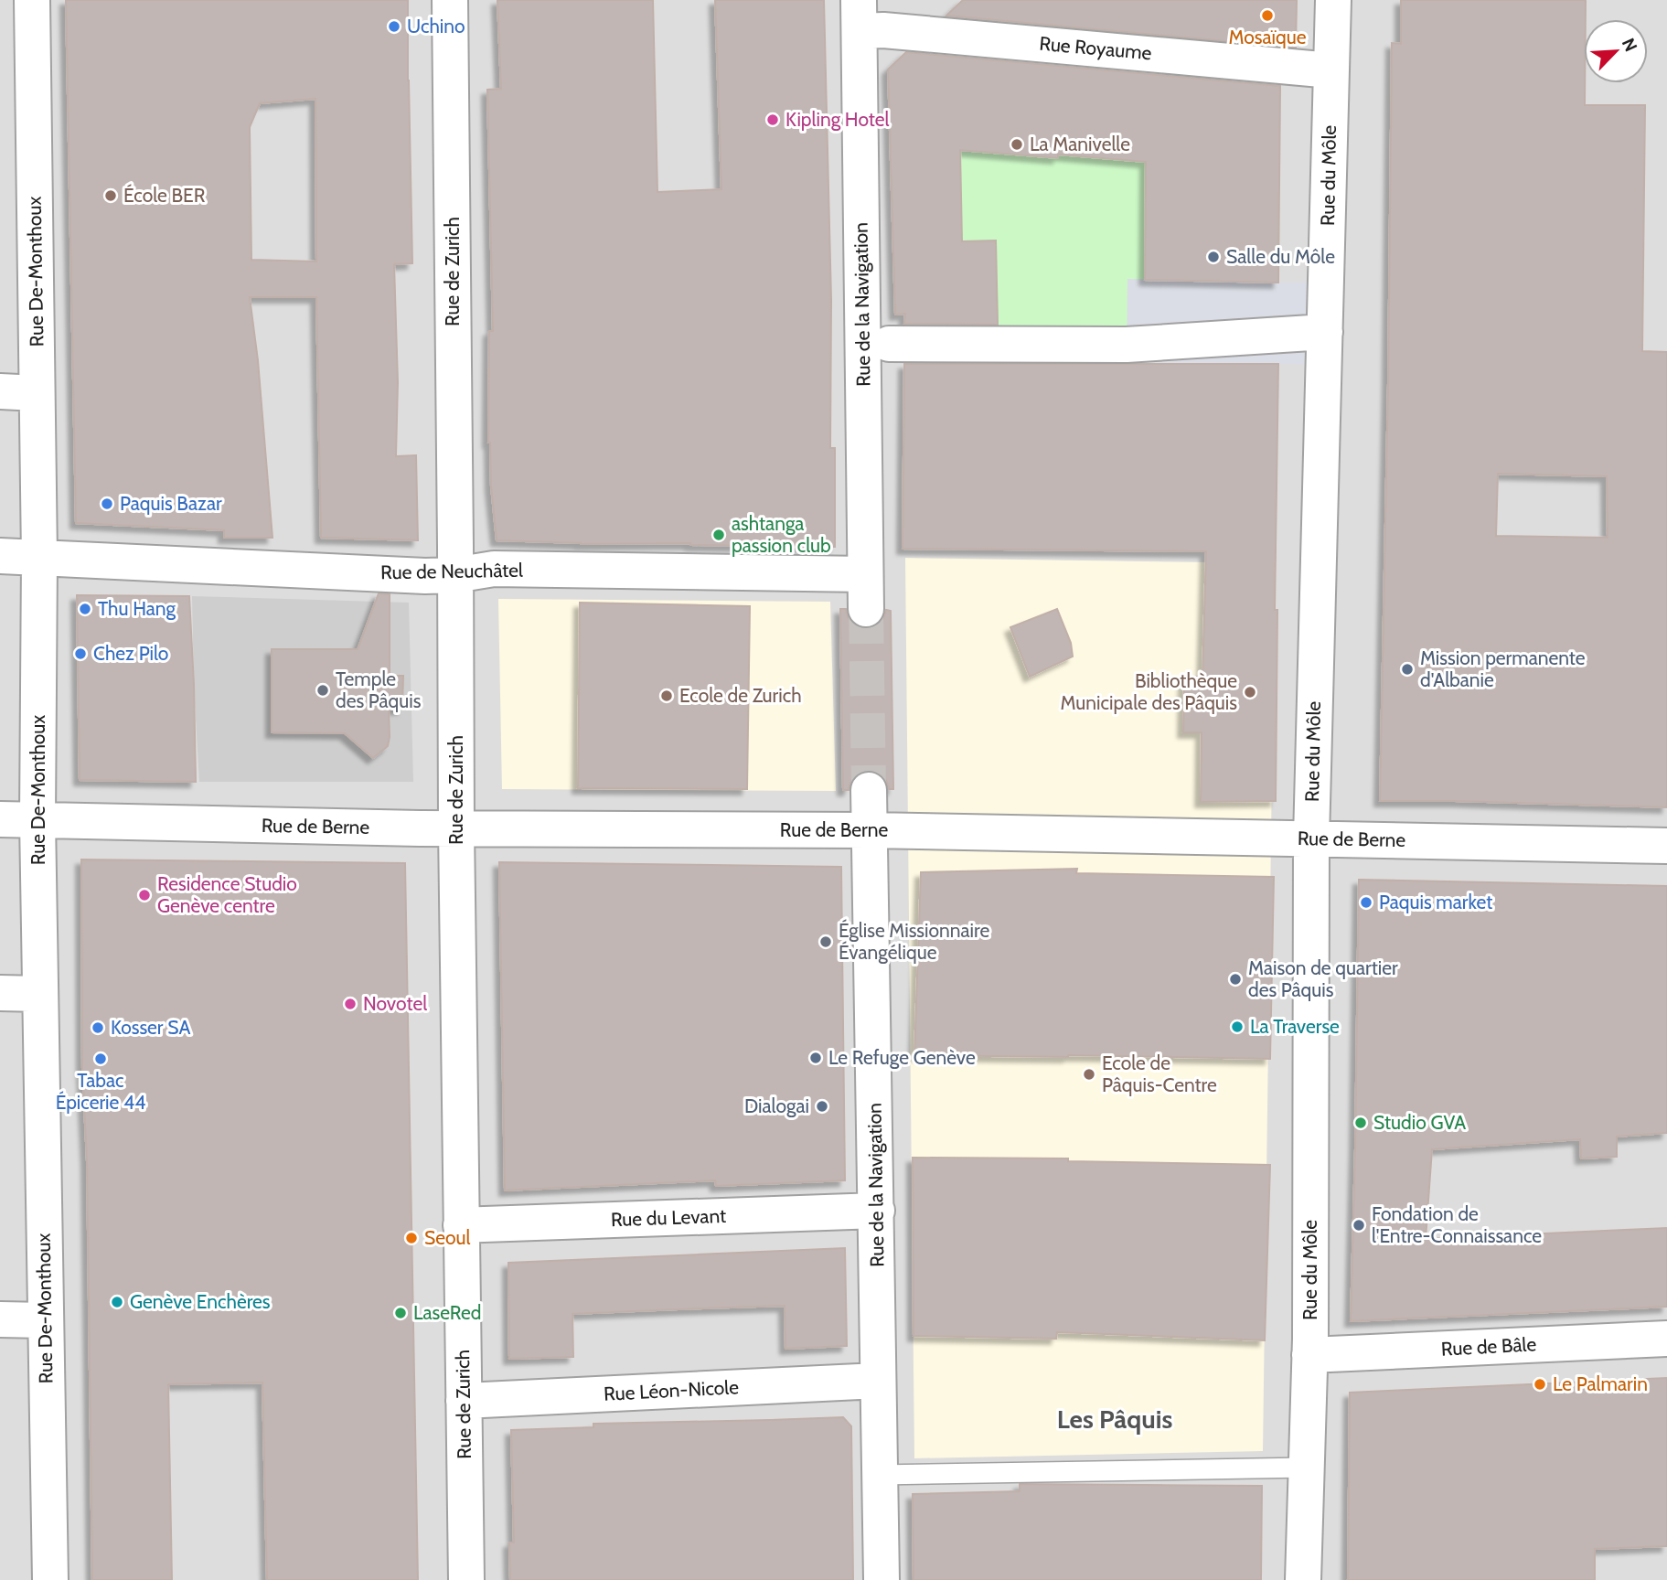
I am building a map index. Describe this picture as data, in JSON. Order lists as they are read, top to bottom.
{
  "streets": {
    "street": [
      "Rue Royaume",
      "Rue du Môle",
      "Rue De-Monthoux",
      "Rue de Zurich",
      "Rue de la Navigation",
      "Rue de Neuchâtel",
      "Rue de Berne",
      "Rue du Levant",
      "Rue de Bâle",
      "Rue Léon-Nicole"
    ]
  },
  "crossings": [
    ["Rue Royaume", "Rue du Môle"],
    ["Rue Royaume", "Rue de la Navigation"],
    ["Rue du Môle", "Rue de Berne"],
    ["Rue du Môle", "Rue de Bâle"],
    ["Rue De-Monthoux", "Rue de Neuchâtel"],
    ["Rue De-Monthoux", "Rue de Berne"],
    ["Rue de Zurich", "Rue de Neuchâtel"],
    ["Rue de Zurich", "Rue de Berne"],
    ["Rue de Zurich", "Rue du Levant"],
    ["Rue de Zurich", "Rue Léon-Nicole"],
    ["Rue de la Navigation", "Rue de Neuchâtel"],
    ["Rue de la Navigation", "Rue de Berne"],
    ["Rue de la Navigation", "Rue du Levant"],
    ["Rue de la Navigation", "Rue Léon-Nicole"]
  ],
  "districts": ["Les Pâquis"],
  "places": [
    "Mosaïque",
    "Uchino",
    "Kipling Hotel",
    "La Manivelle",
    "École BER",
    "Salle du Môle",
    "Paquis Bazar",
    "ashtanga passion club",
    "Thu Hang",
    "Chez Pilo",
    "Mission permanente d'Albanie",
    "Temple des Pâquis",
    "Bibliothèque Municipale des Pâquis",
    "Ecole de Zurich",
    "Residence Studio Genève centre",
    "Paquis market",
    "Église Missionnaire Évangélique",
    "Maison de quartier des Pâquis",
    "Novotel",
    "La Traverse",
    "Kosser SA",
    "Le Refuge Genève",
    "Tabac Épicerie 44",
    "Ecole de Pâquis-Centre",
    "Dialogai",
    "Studio GVA",
    "Fondation de l'Entre-Connaissance",
    "Seoul",
    "Genève Enchères",
    "LaseRed",
    "Le Palmarin"
  ],
  "north": "top right"
}
